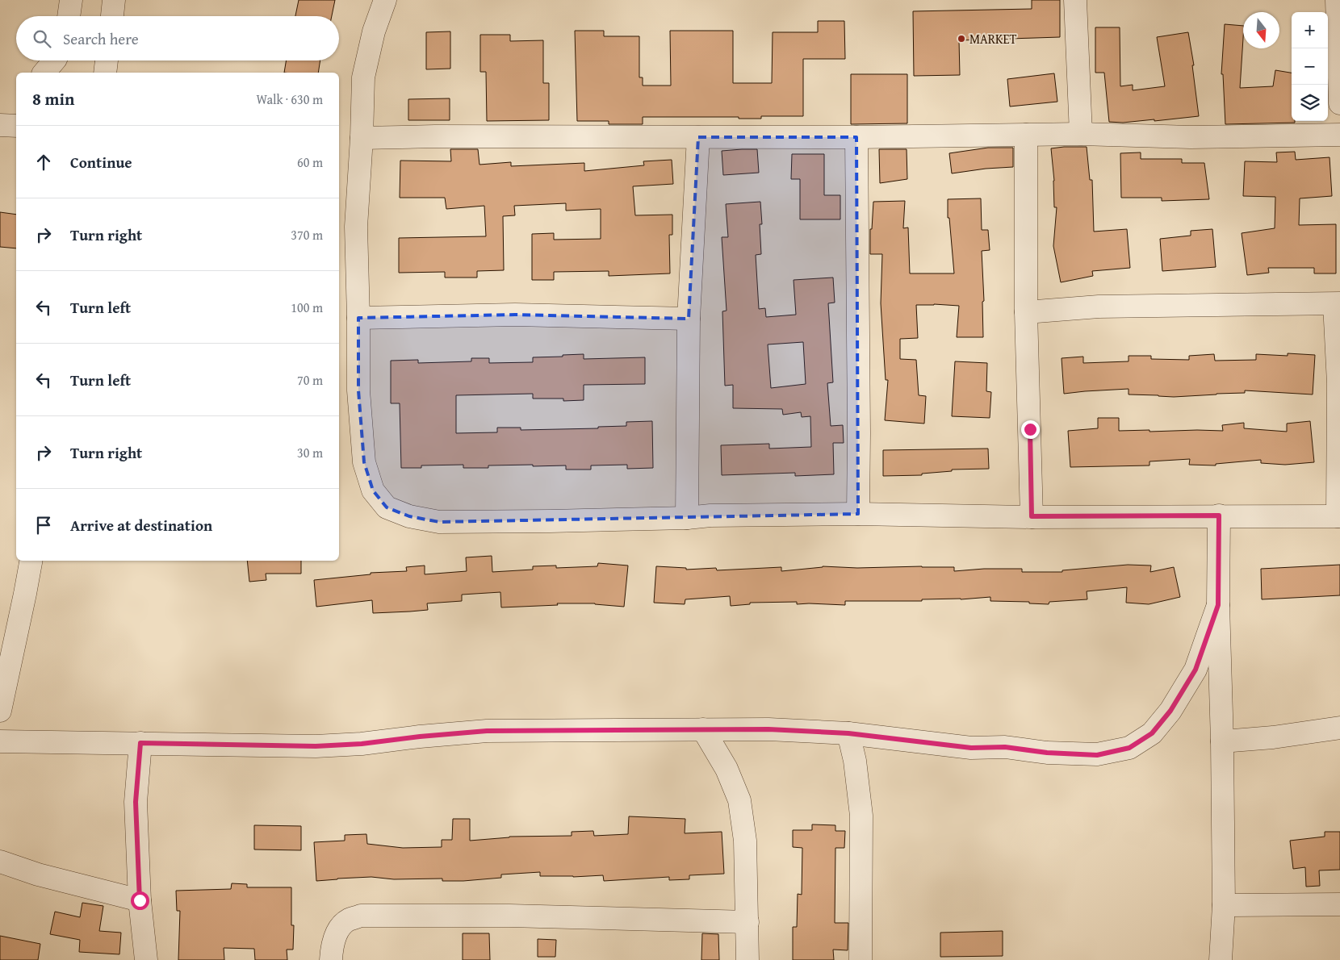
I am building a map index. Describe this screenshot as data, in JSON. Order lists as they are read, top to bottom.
{
  "places": ["MARKET"],
  "north": "bottom",
  "page": {
    "map_buttons": ["+", "−"],
    "search": "Search here",
    "heading": ["8 min", "Walk · 630 m"],
    "list": [
      ["Continue", "60 m"],
      ["Turn right", "370 m"],
      ["Turn left", "100 m"],
      ["Turn left", "70 m"],
      ["Turn right", "30 m"],
      "Arrive at destination"
    ]
  }
}
